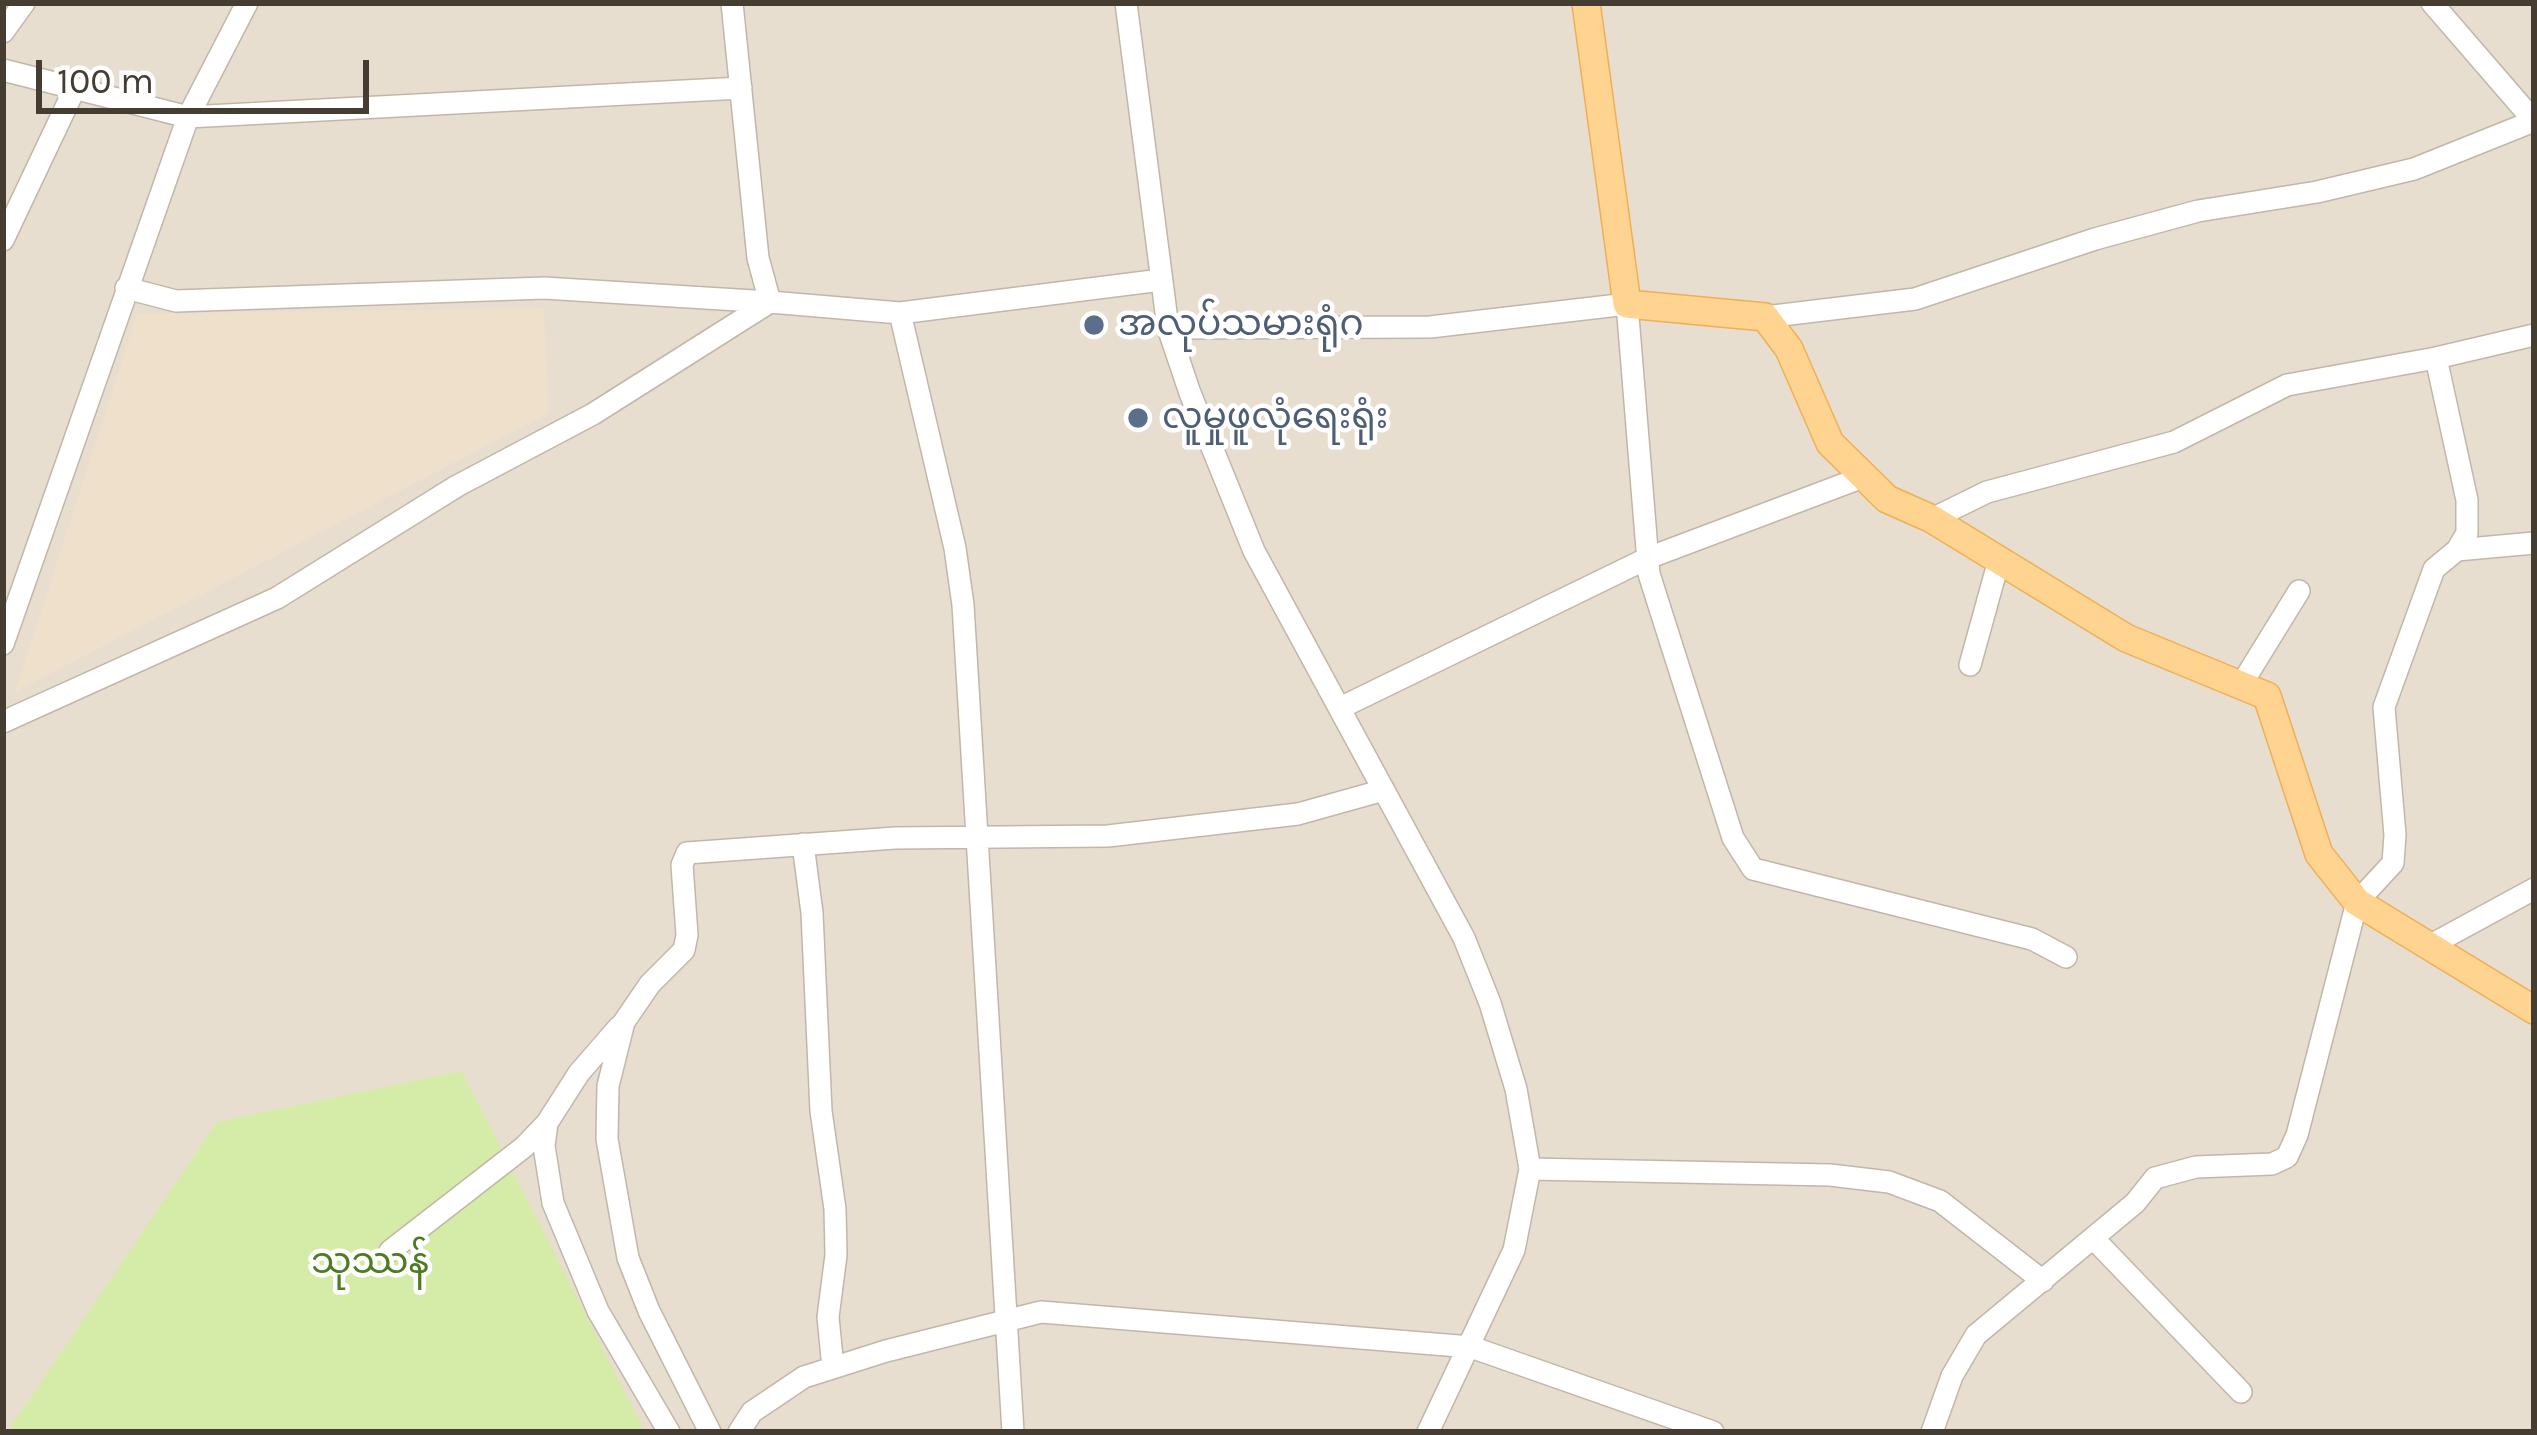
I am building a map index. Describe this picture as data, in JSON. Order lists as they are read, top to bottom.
{
  "parks": ["သုဿန်"],
  "places": ["အလုပ်သမားရုံဂ", "လူမှုဖူလုံရေးရုံး"],
  "scale_bar": "100 m"
}
